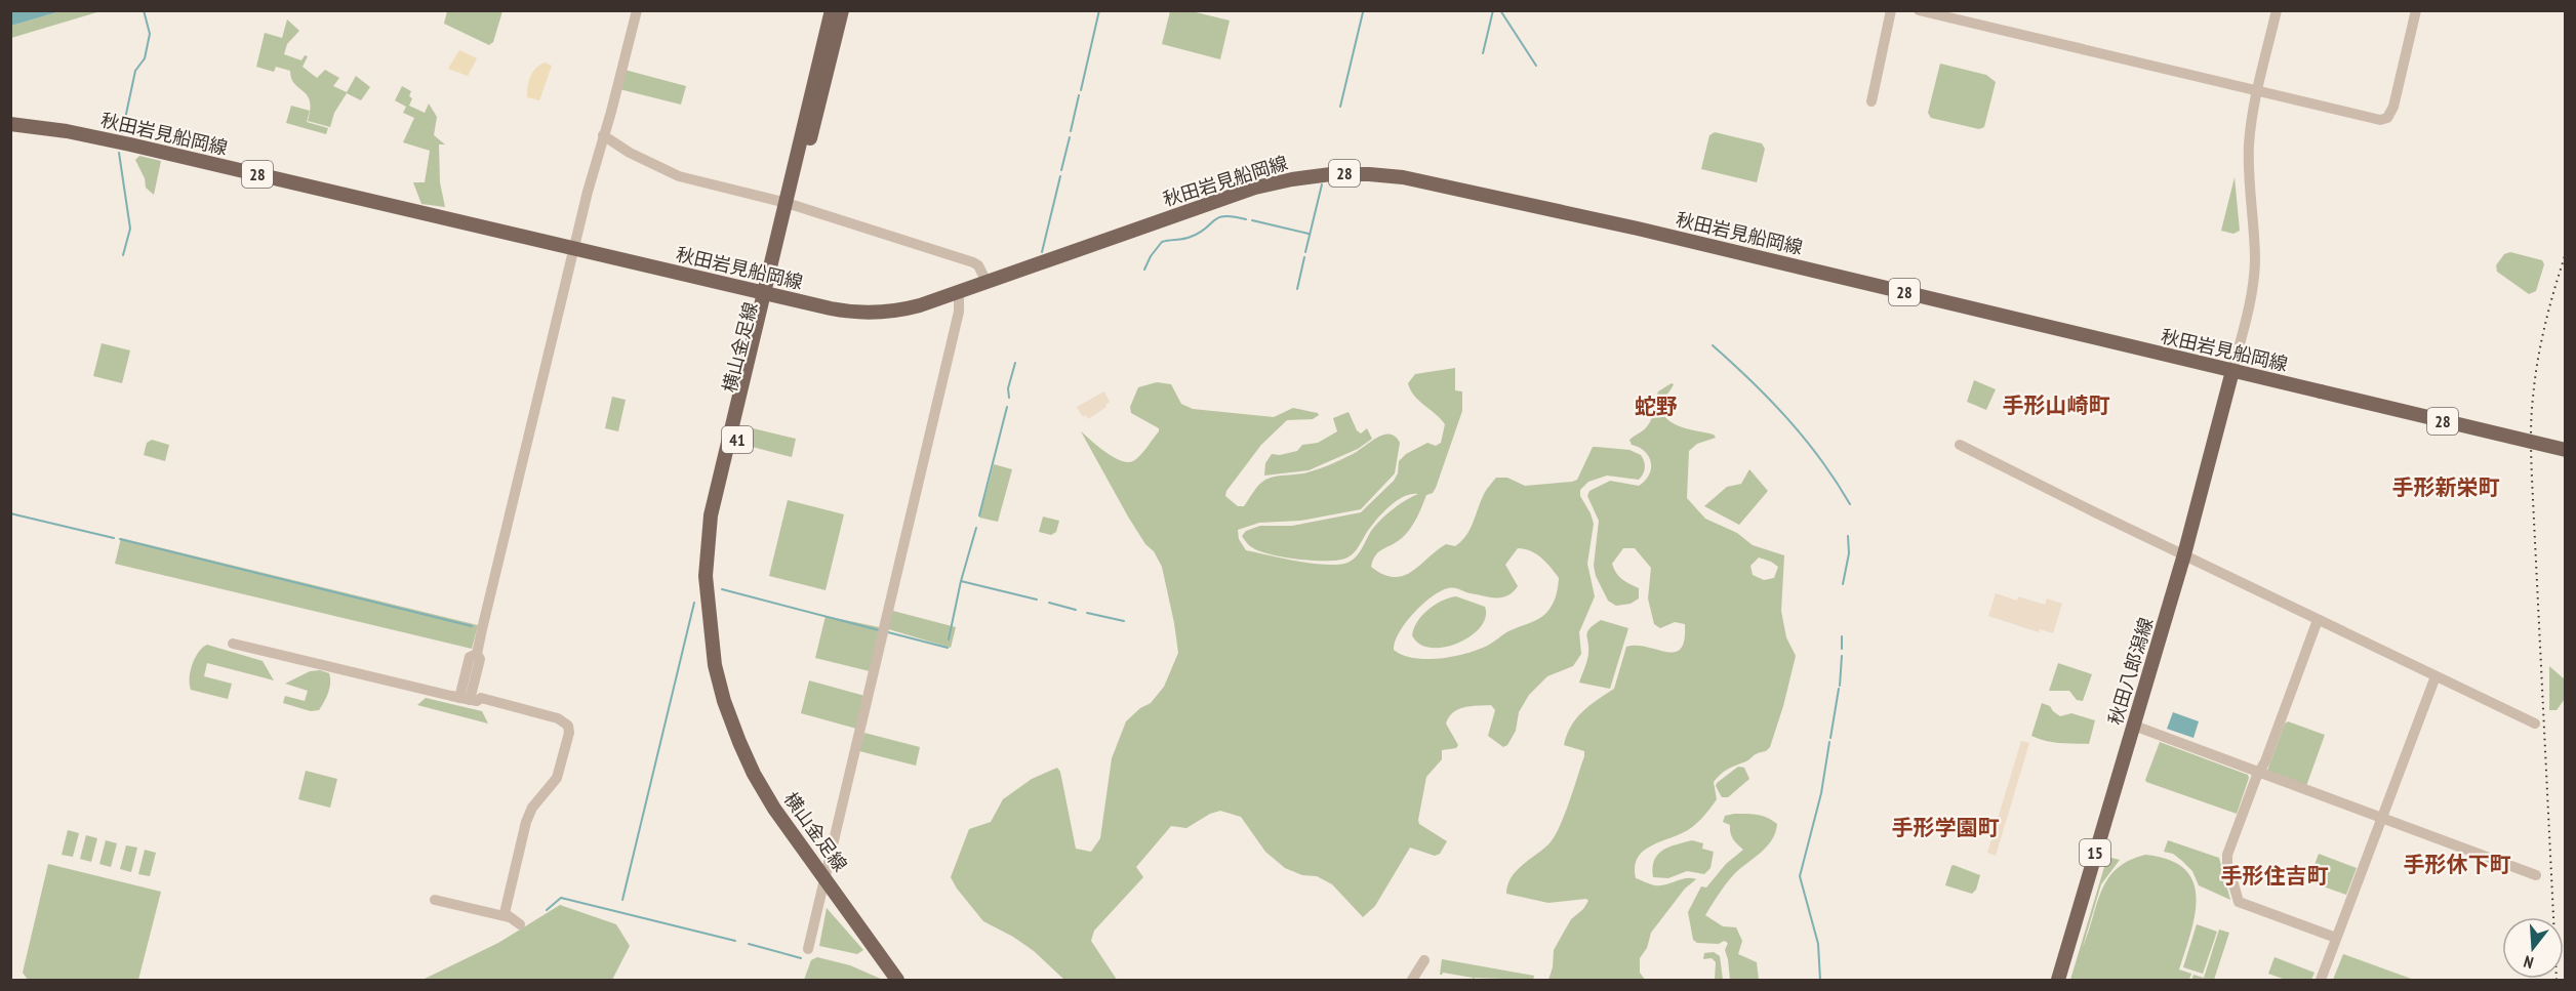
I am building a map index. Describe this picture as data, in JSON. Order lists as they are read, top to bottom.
{
  "streets": {
    "main road": [
      "秋田岩見船岡線",
      "28",
      "横山金足線",
      "41",
      "秋田八郎潟線",
      "15"
    ]
  },
  "crossings": [
    ["秋田岩見船岡線", "横山金足線"],
    ["秋田岩見船岡線", "秋田八郎潟線"]
  ],
  "districts": [
    "手形山崎町",
    "蛇野",
    "手形新栄町",
    "手形学園町",
    "手形休下町",
    "手形住吉町"
  ],
  "north": "bottom"
}
